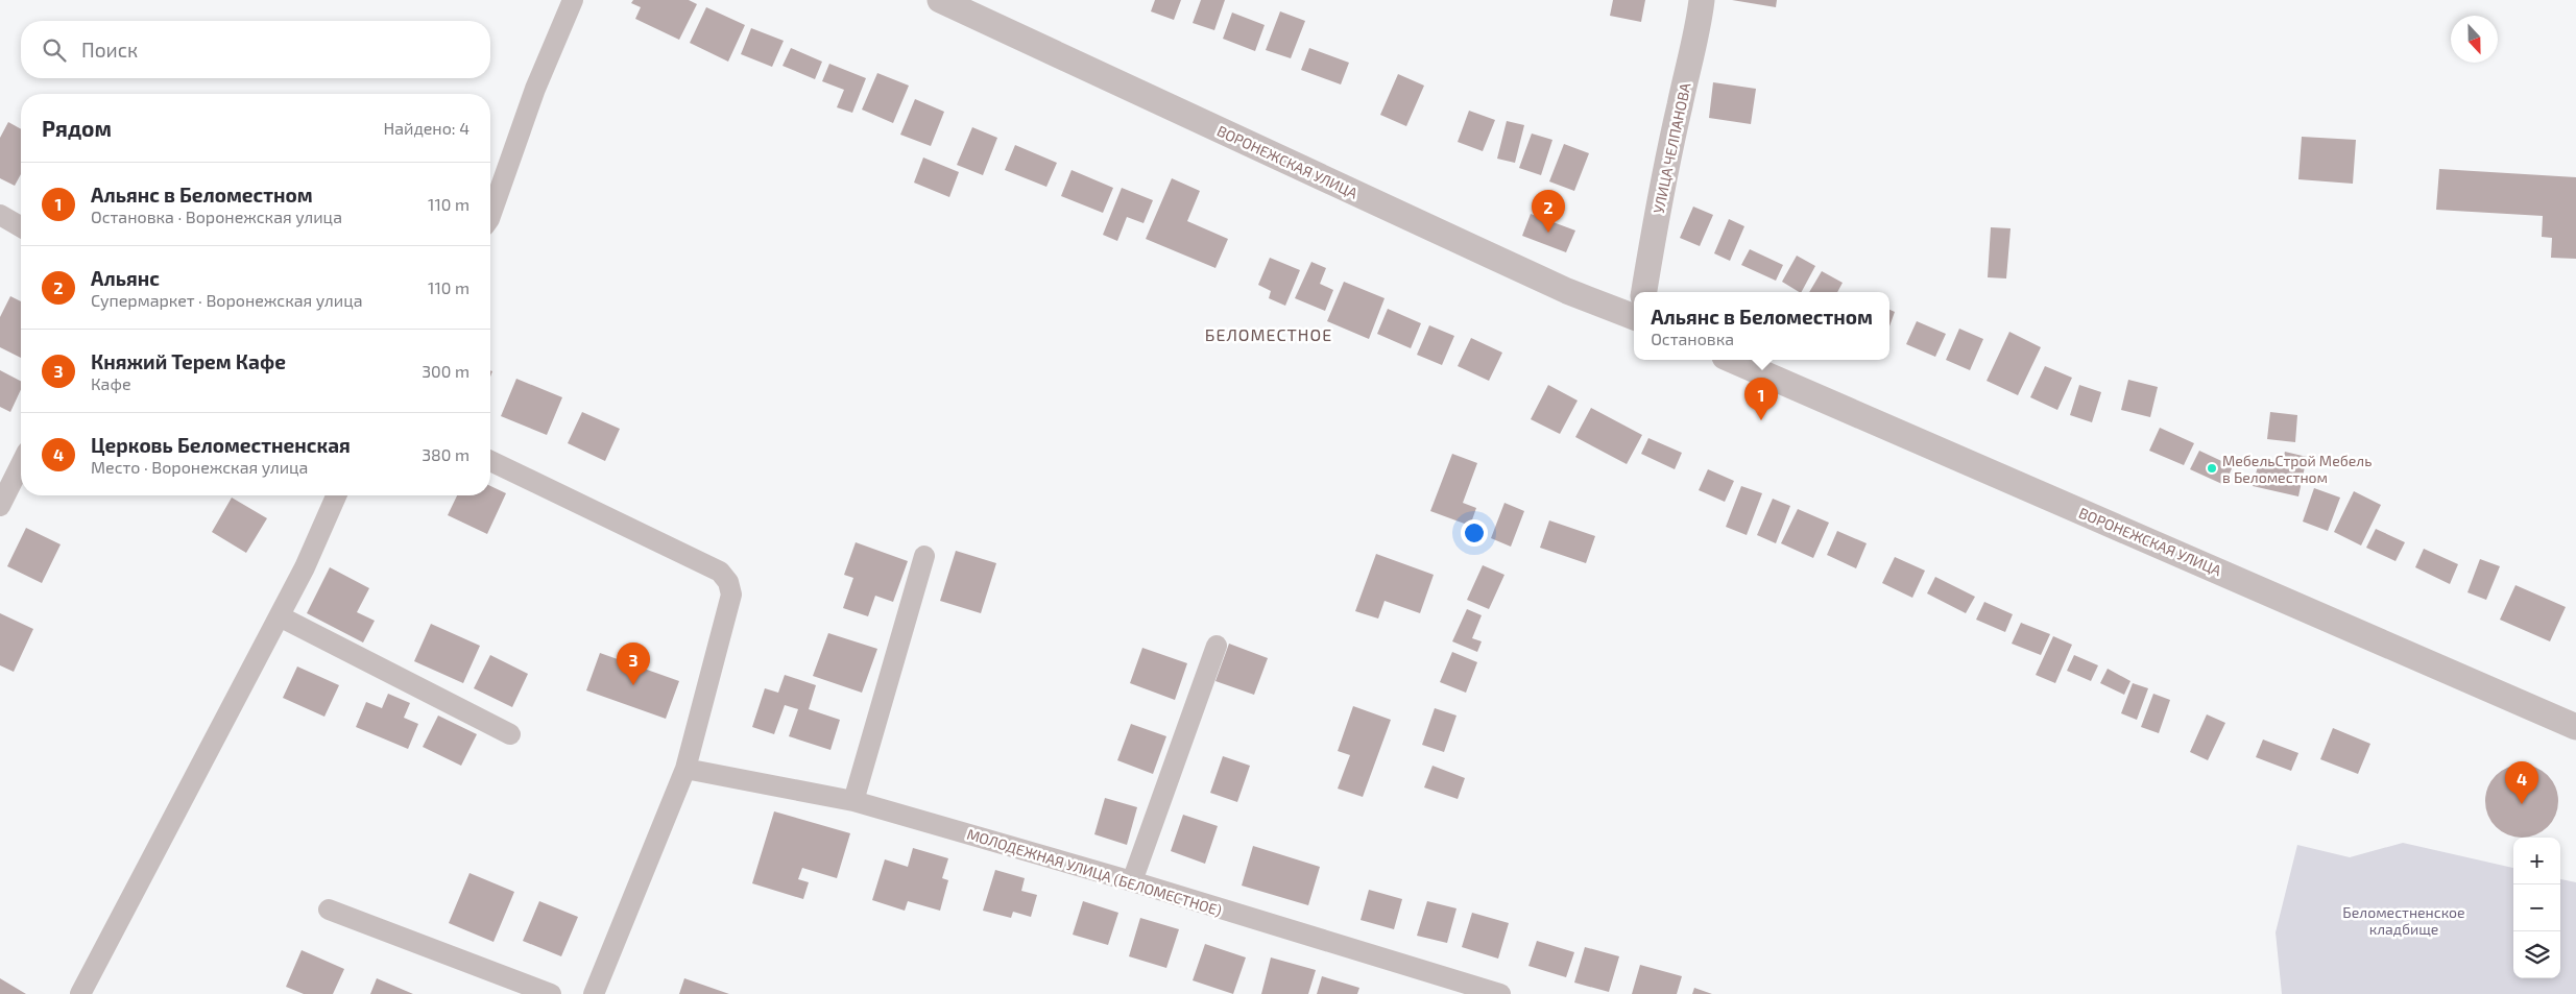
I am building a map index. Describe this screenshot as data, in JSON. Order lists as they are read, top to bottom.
{
  "streets": {
    "street": ["УЛИЦА ЧЕЛПАНОВА", "ВОРОНЕЖСКАЯ УЛИЦА", "МОЛОДЕЖНАЯ УЛИЦА (БЕЛОМЕСТНОЕ)"]
  },
  "districts": ["БЕЛОМЕСТНОЕ"],
  "parks": ["Беломестненское кладбище"],
  "places": ["МебельСтрой Мебель в Беломестном"],
  "north": "bottom",
  "page": {
    "search": "Поиск",
    "heading": ["Рядом", "Найдено: 4"],
    "list": [
      {
        "mark": "1",
        "name": "Альянс в Беломестном",
        "note": "Остановка · Воронежская улица",
        "value": "110 m"
      },
      {
        "mark": "2",
        "name": "Альянс",
        "note": "Супермаркет · Воронежская улица",
        "value": "110 m"
      },
      {
        "mark": "3",
        "name": "Княжий Терем Кафе",
        "note": "Кафе",
        "value": "300 m"
      },
      {
        "mark": "4",
        "name": "Церковь Беломестненская",
        "note": "Место · Воронежская улица",
        "value": "380 m"
      }
    ],
    "pins": [
      "2",
      "1",
      "3",
      "4"
    ],
    "popup": ["Альянс в Беломестном", "Остановка"],
    "map_buttons": ["+", "−"]
  }
}
